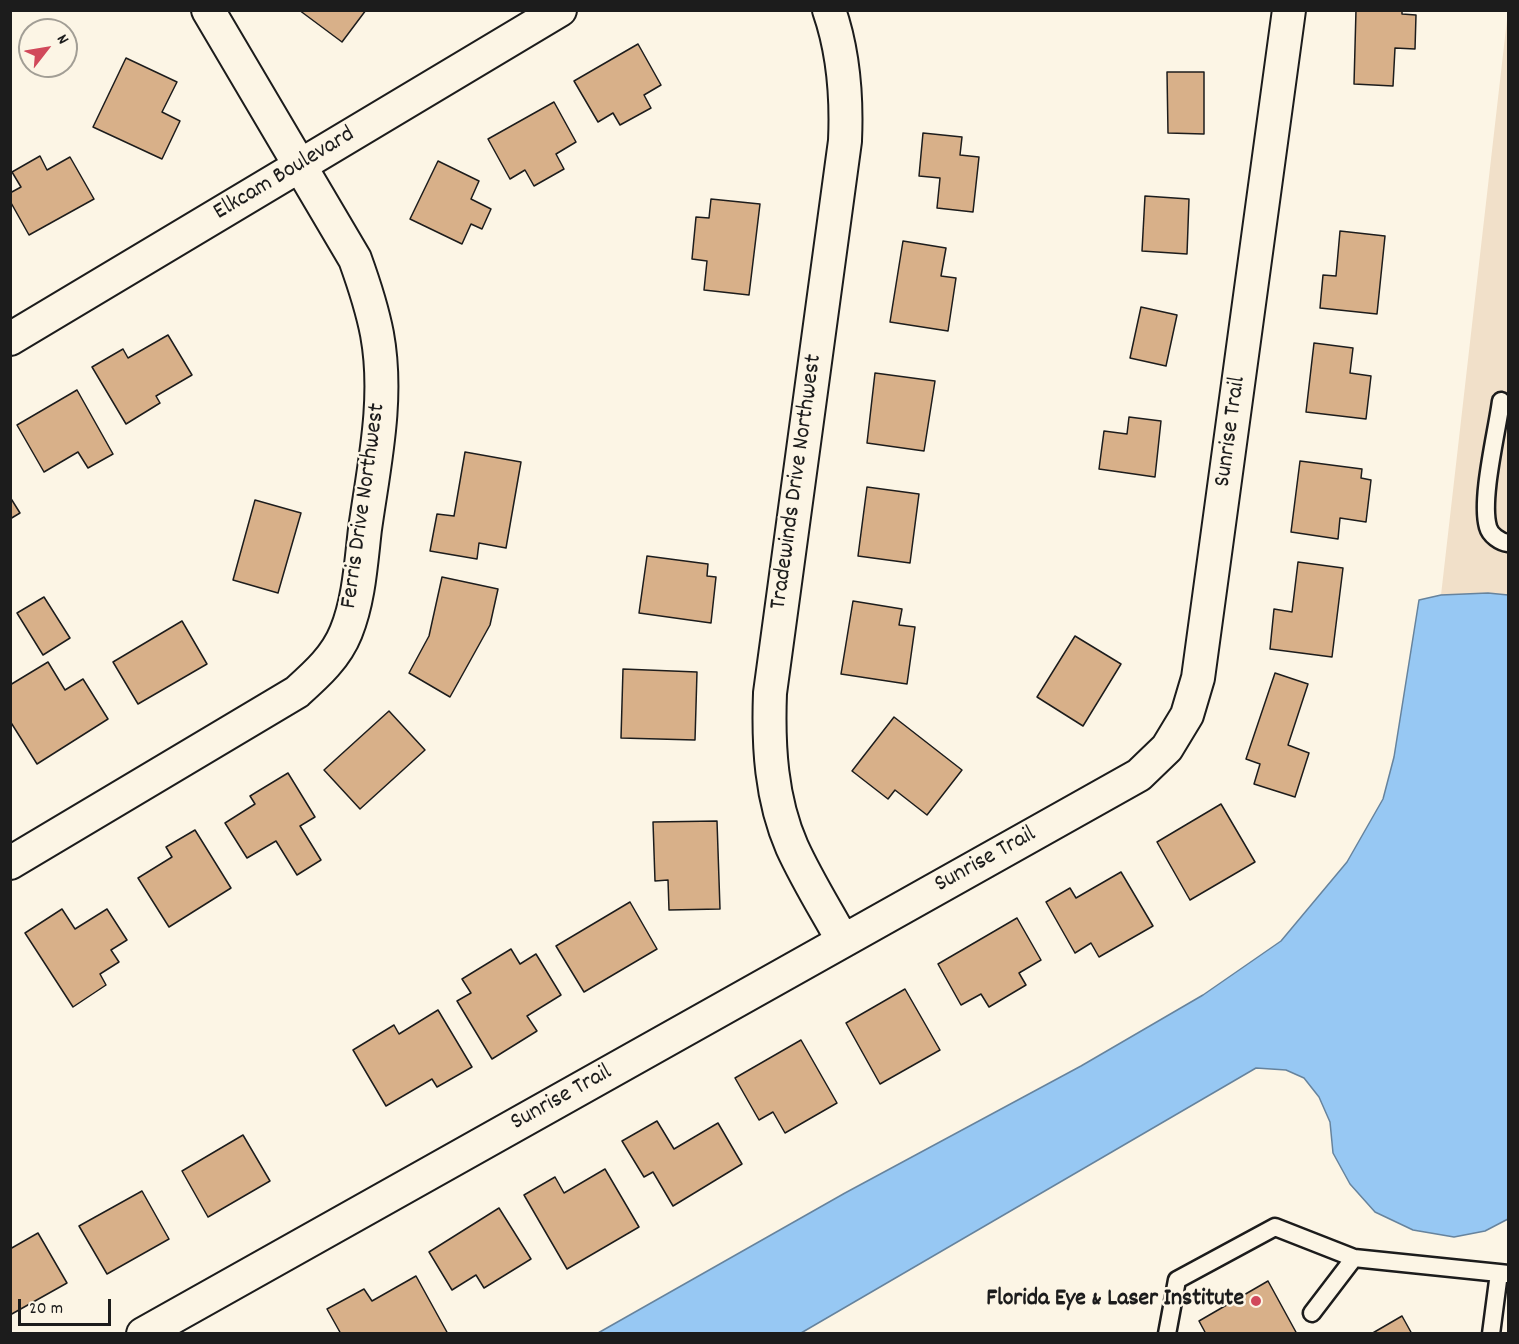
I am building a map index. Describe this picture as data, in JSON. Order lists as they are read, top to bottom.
{
  "streets": {
    "street": [
      "Elkcam Boulevard",
      "Sunrise Trail",
      "Tradewinds Drive Northwest",
      "Ferris Drive Northwest"
    ]
  },
  "crossings": [
    ["Elkcam Boulevard", "Ferris Drive Northwest"],
    ["Sunrise Trail", "Tradewinds Drive Northwest"]
  ],
  "places": ["Florida Eye & Laser Institute"],
  "scale_bar": "20 m",
  "north": "top right"
}
